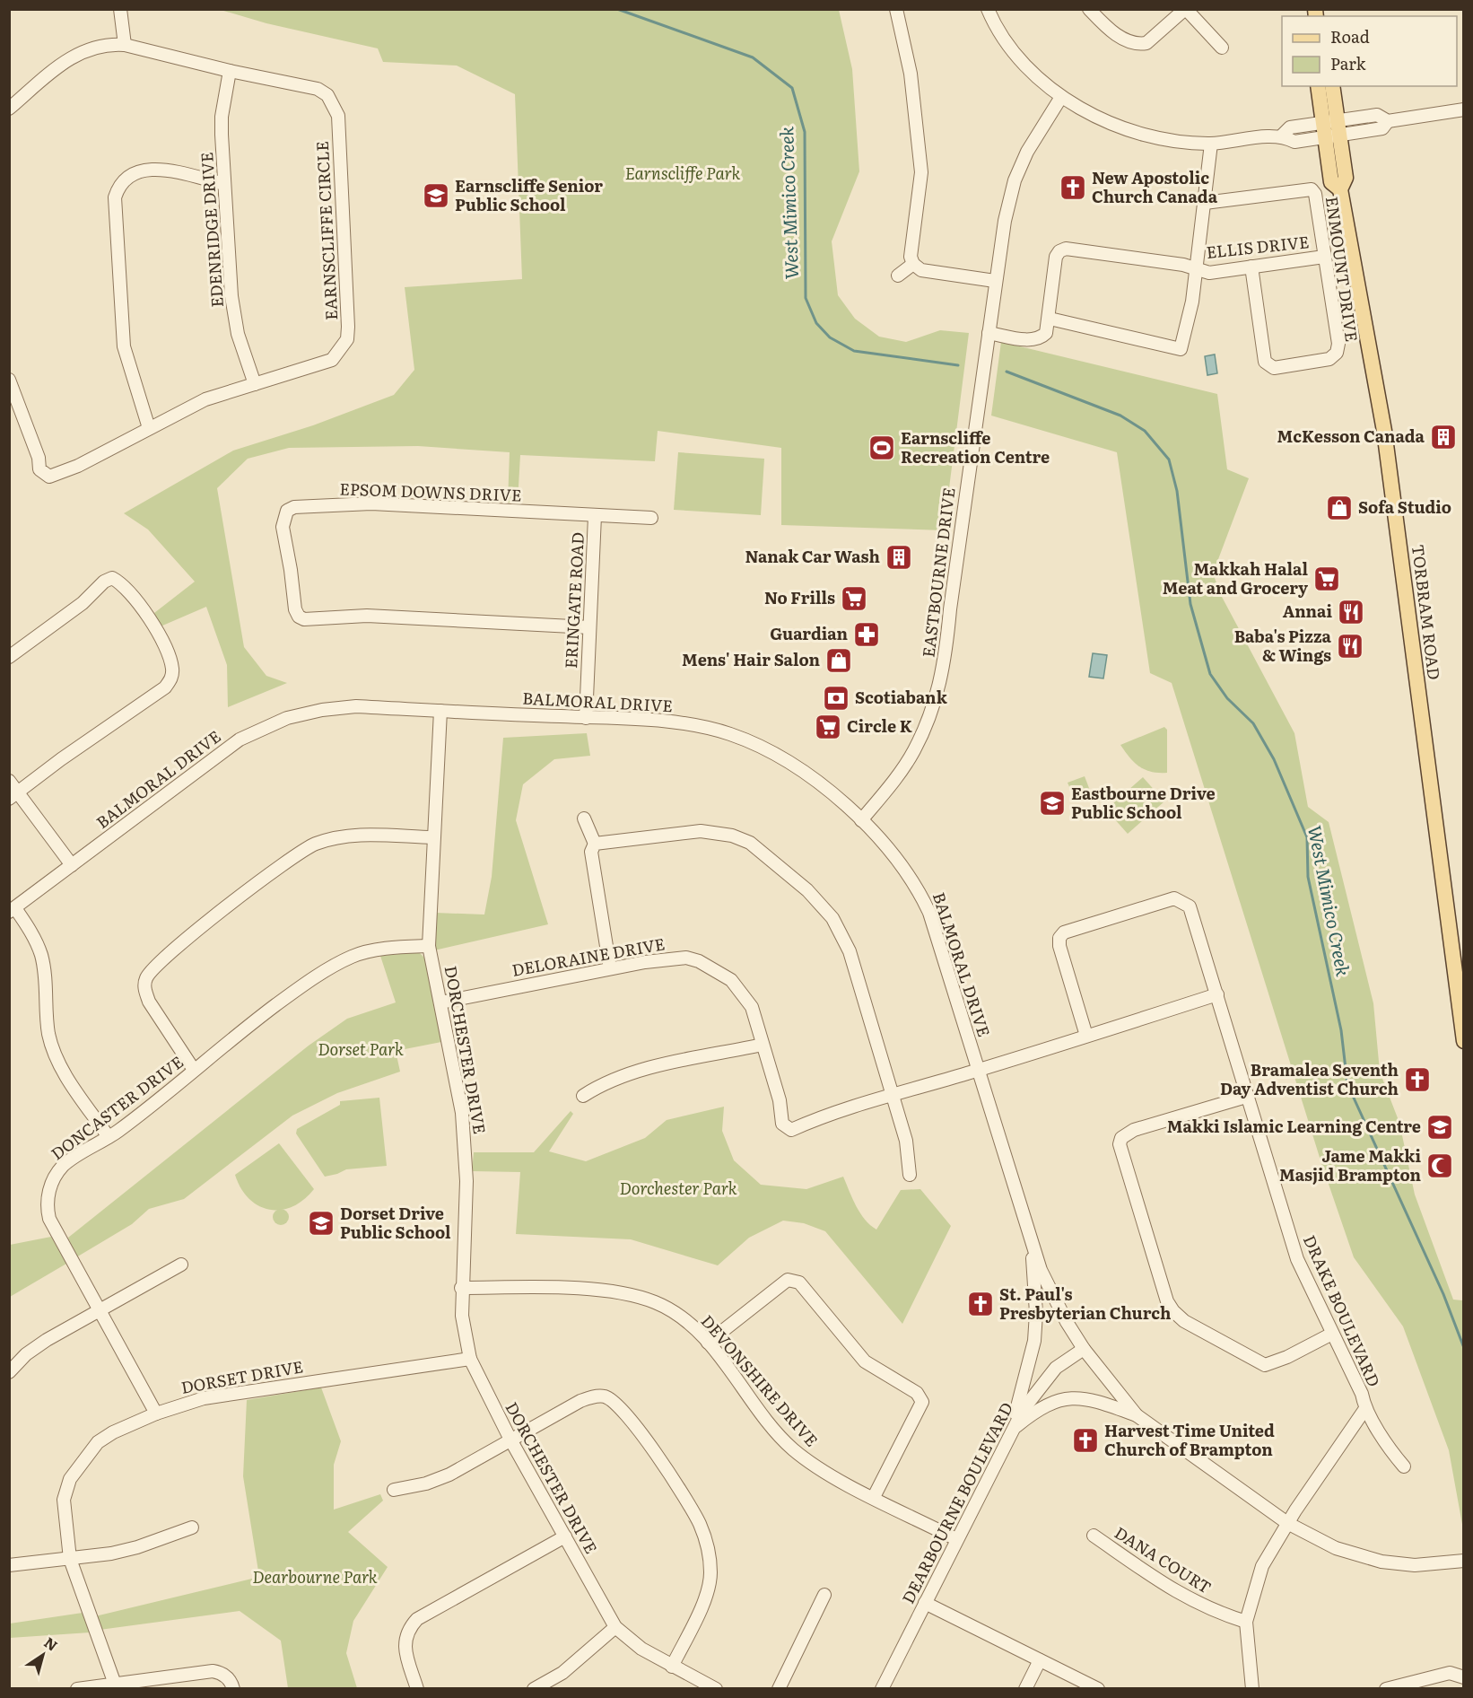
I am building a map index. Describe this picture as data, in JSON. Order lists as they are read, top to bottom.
{
  "streets": {
    "main road": ["TORBRAM ROAD"],
    "street": [
      "EDENRIDGE DRIVE",
      "EARNSCLIFFE CIRCLE",
      "ELLIS DRIVE",
      "ENMOUNT DRIVE",
      "EPSOM DOWNS DRIVE",
      "EASTBOURNE DRIVE",
      "ERINGATE ROAD",
      "BALMORAL DRIVE",
      "DELORAINE DRIVE",
      "DORCHESTER DRIVE",
      "DONCASTER DRIVE",
      "DRAKE BOULEVARD",
      "DORSET DRIVE",
      "DEVONSHIRE DRIVE",
      "DEARBOURNE BOULEVARD",
      "DANA COURT"
    ]
  },
  "crossings": [
    ["EDENRIDGE DRIVE", "EARNSCLIFFE CIRCLE"],
    ["ELLIS DRIVE", "ENMOUNT DRIVE"],
    ["EPSOM DOWNS DRIVE", "ERINGATE ROAD"],
    ["EASTBOURNE DRIVE", "BALMORAL DRIVE"],
    ["ERINGATE ROAD", "BALMORAL DRIVE"],
    ["BALMORAL DRIVE", "DELORAINE DRIVE"],
    ["BALMORAL DRIVE", "DORCHESTER DRIVE"],
    ["BALMORAL DRIVE", "DRAKE BOULEVARD"],
    ["BALMORAL DRIVE", "DEARBOURNE BOULEVARD"],
    ["DELORAINE DRIVE", "DORCHESTER DRIVE"],
    ["DORCHESTER DRIVE", "DONCASTER DRIVE"],
    ["DORCHESTER DRIVE", "DORSET DRIVE"],
    ["DORCHESTER DRIVE", "DEVONSHIRE DRIVE"],
    ["DONCASTER DRIVE", "DORSET DRIVE"],
    ["DRAKE BOULEVARD", "DANA COURT"],
    ["DEVONSHIRE DRIVE", "DEARBOURNE BOULEVARD"]
  ],
  "water": ["West Mimico Creek"],
  "parks": [
    "Earnscliffe Park",
    "Dorset Park",
    "Dorchester Park",
    "Dearbourne Park"
  ],
  "places": {
    "church": [
      "New Apostolic Church Canada",
      "Bramalea Seventh Day Adventist Church",
      "St. Paul's Presbyterian Church",
      "Harvest Time United Church of Brampton"
    ],
    "school or university": [
      "Earnscliffe Senior Public School",
      "Eastbourne Drive Public School",
      "Makki Islamic Learning Centre",
      "Dorset Drive Public School"
    ],
    "building": ["McKesson Canada", "Nanak Car Wash"],
    "sports": ["Earnscliffe Recreation Centre"],
    "shop": ["Sofa Studio", "Mens' Hair Salon"],
    "supermarket": ["Makkah Halal Meat and Grocery", "No Frills", "Circle K"],
    "restaurant": ["Annai", "Baba's Pizza & Wings"],
    "pharmacy": ["Guardian"],
    "bank": ["Scotiabank"],
    "mosque": ["Jame Makki Masjid Brampton"]
  },
  "legend": ["Road", "Park"],
  "north": "top right"
}
